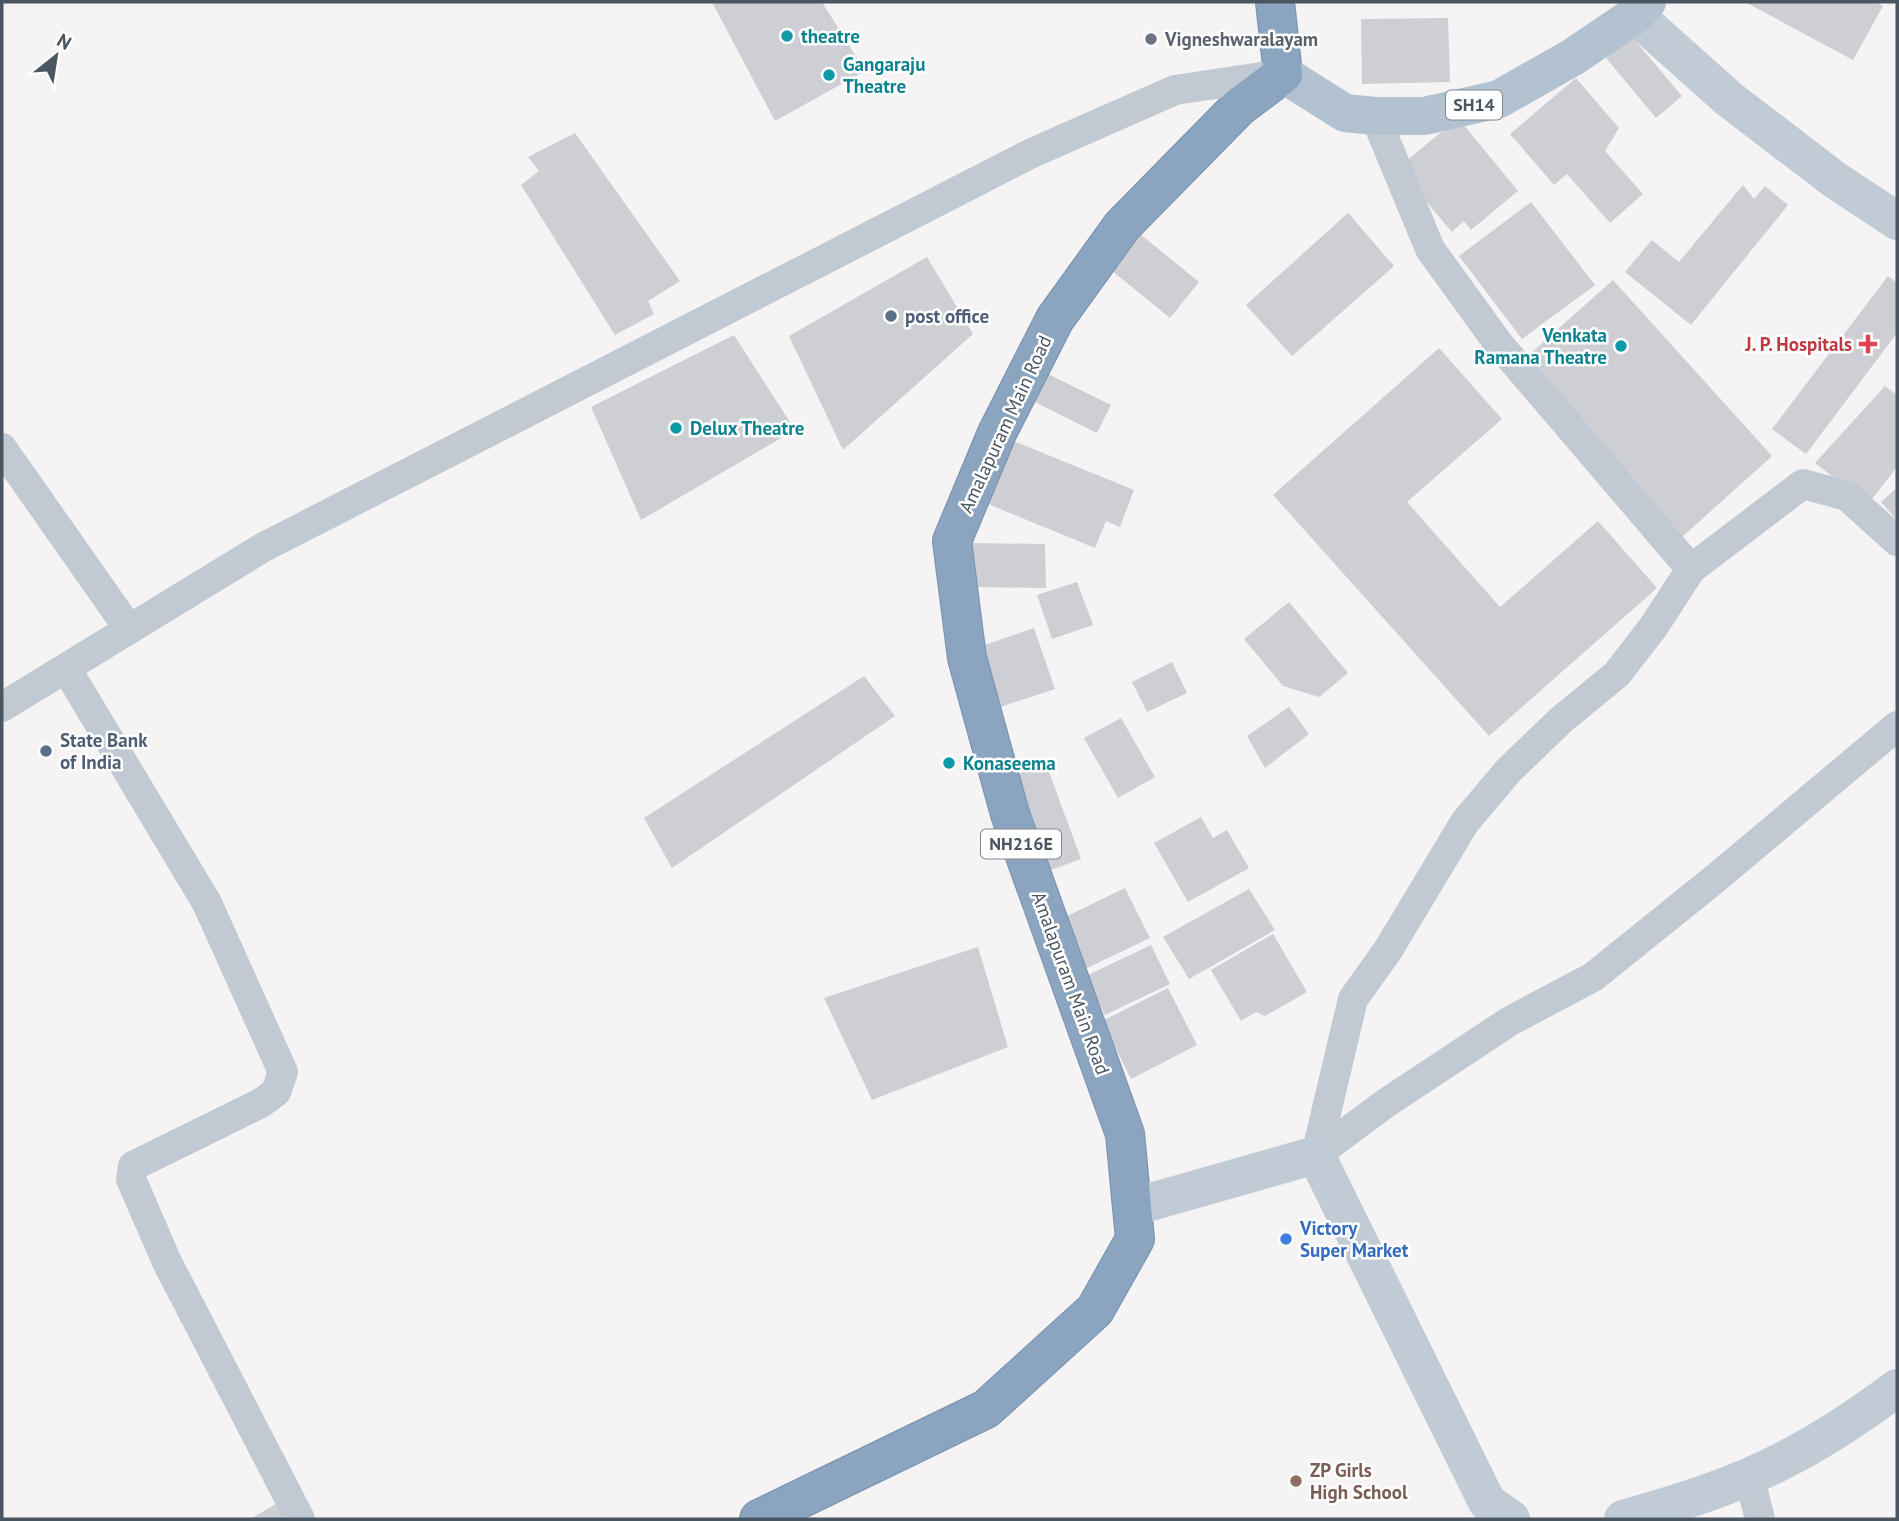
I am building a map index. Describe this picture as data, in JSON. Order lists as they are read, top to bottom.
{
  "streets": {
    "highway": ["Amalapuram Main Road", "NH216E"],
    "main road": ["SH14"]
  },
  "crossings": [
    ["SH14", "Amalapuram Main Road"]
  ],
  "places": {
    "other": [
      "theatre",
      "Vigneshwaralayam",
      "Gangaraju Theatre",
      "post office",
      "Venkata Ramana Theatre",
      "Delux Theatre",
      "State Bank of India",
      "Konaseema",
      "Victory Super Market",
      "ZP Girls High School"
    ],
    "health": ["J. P. Hospitals"]
  },
  "north": "top right"
}
